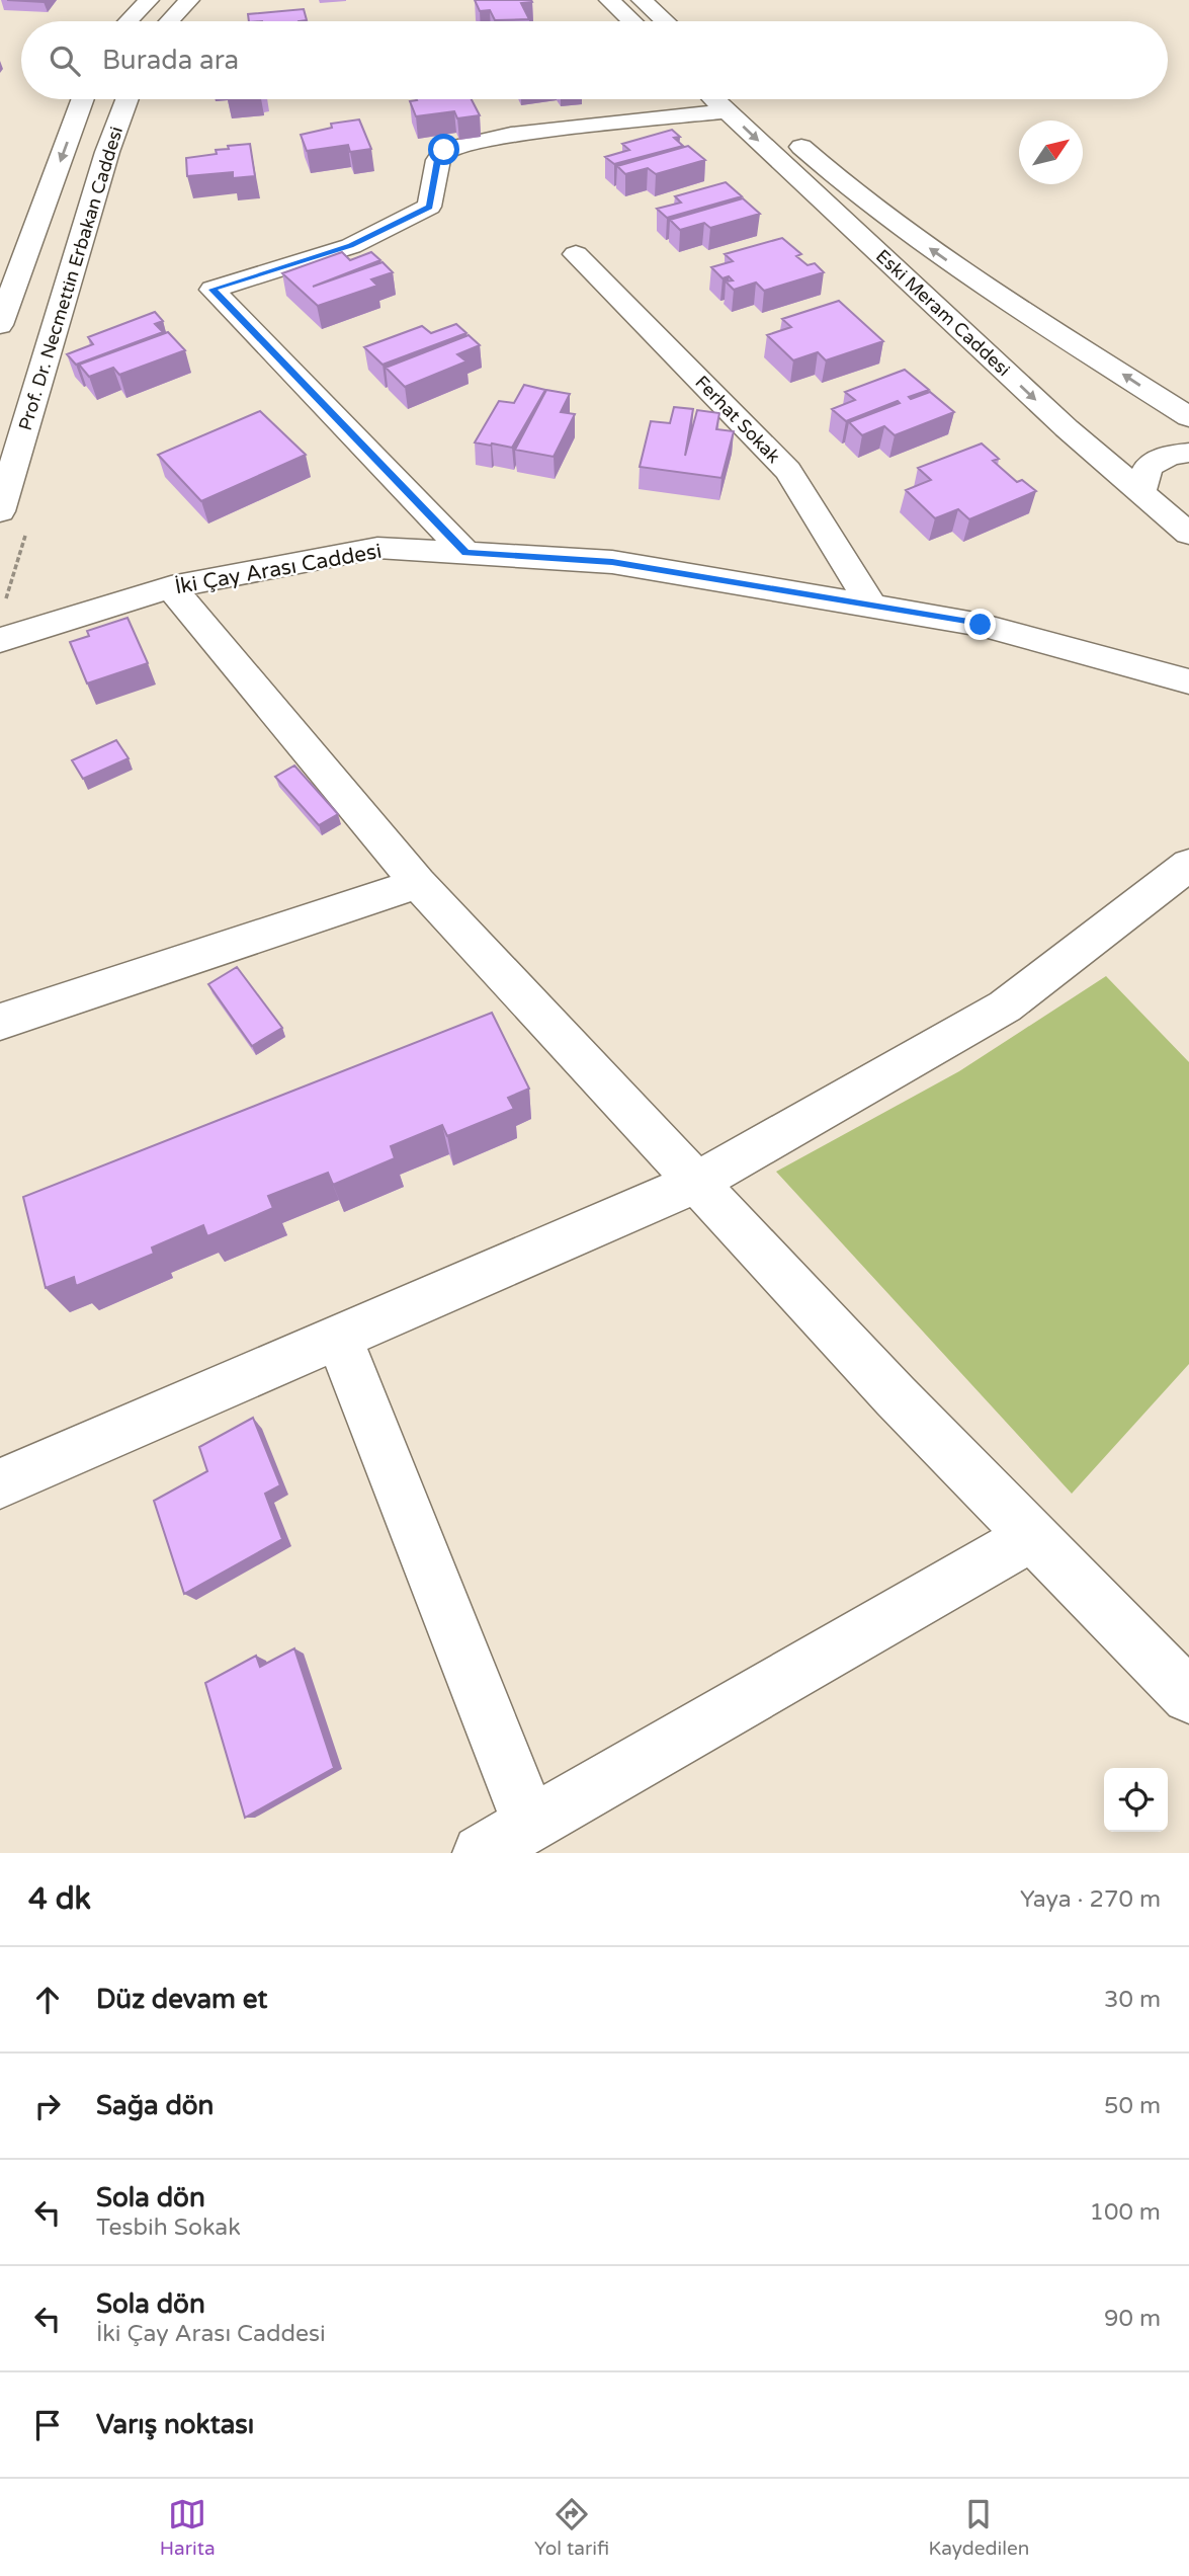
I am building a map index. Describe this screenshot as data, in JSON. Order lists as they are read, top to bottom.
{
  "streets": {
    "street": [
      "Prof. Dr. Necmettin Erbakan Caddesi",
      "Eski Meram Caddesi",
      "Ferhat Sokak",
      "İki Çay Arası Caddesi"
    ]
  },
  "crossings": [
    ["Ferhat Sokak", "İki Çay Arası Caddesi"]
  ],
  "north": "top right",
  "page": {
    "search": "Burada ara",
    "heading": ["4 dk", "Yaya · 270 m"],
    "list": [
      ["Düz devam et", "30 m"],
      ["Sağa dön", "50 m"],
      ["Sola dön", "Tesbih Sokak", "100 m"],
      ["Sola dön", "İki Çay Arası Caddesi", "90 m"],
      "Varış noktası"
    ],
    "nav": ["Harita", "Yol tarifi", "Kaydedilen"]
  }
}
